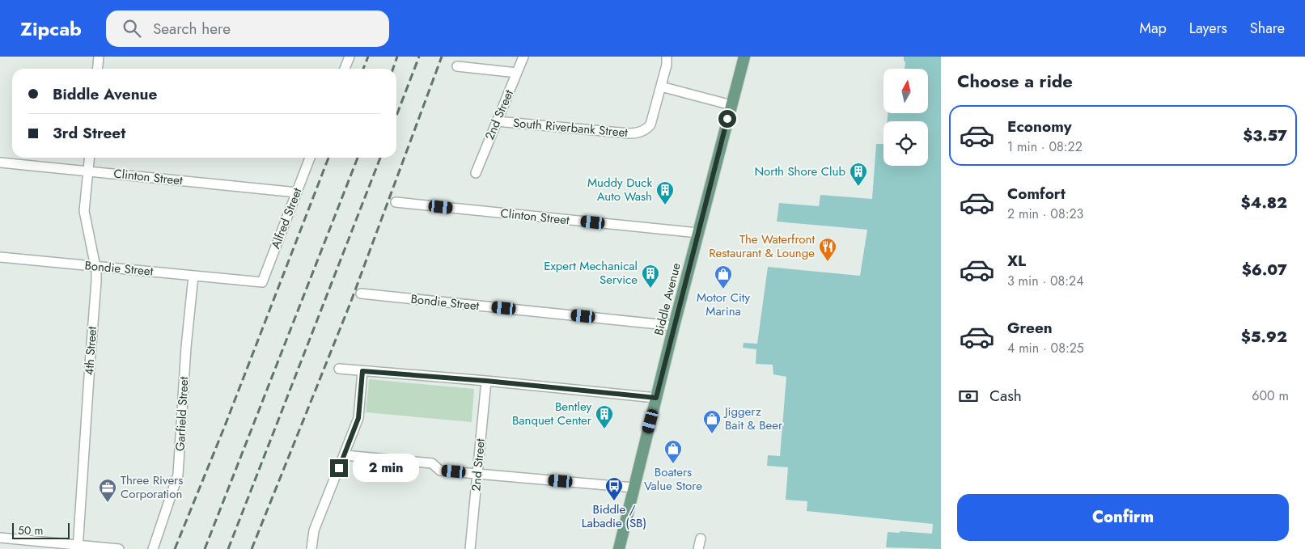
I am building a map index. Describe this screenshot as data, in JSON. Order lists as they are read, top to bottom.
{
  "streets": {
    "main road": ["Biddle Avenue"],
    "street": [
      "2nd Street",
      "South Riverbank Street",
      "Clinton Street",
      "Alfred Street",
      "Bondie Street",
      "4th Street",
      "Garfield Street"
    ]
  },
  "crossings": [
    ["2nd Street", "South Riverbank Street"],
    ["Clinton Street", "Alfred Street"],
    ["Clinton Street", "Biddle Avenue"],
    ["Clinton Street", "4th Street"],
    ["Alfred Street", "Bondie Street"],
    ["Bondie Street", "Biddle Avenue"],
    ["Bondie Street", "4th Street"],
    ["Bondie Street", "Garfield Street"]
  ],
  "places": {
    "building": [
      "North Shore Club",
      "Muddy Duck Auto Wash",
      "Expert Mechanical Service",
      "Bentley Banquet Center"
    ],
    "restaurant": ["The Waterfront Restaurant & Lounge"],
    "shop": ["Motor City Marina", "Jiggerz Bait & Beer", "Boaters Value Store"],
    "bus stop": ["Biddle / Labadie (SB)"],
    "office": ["Three Rivers Corporation"]
  },
  "scale_bar": "50 m",
  "north": "top",
  "page": {
    "header": "Zipcab",
    "search": "Search here",
    "nav": ["Map", "Layers", "Share"],
    "heading": "Choose a ride",
    "banner": ["Biddle Avenue", "3rd Street"],
    "list": [
      {
        "name": "Economy",
        "note": "1 min · 08:22",
        "value": "$3.57"
      },
      {
        "name": "Comfort",
        "note": "2 min · 08:23",
        "value": "$4.82"
      },
      {
        "name": "XL",
        "note": "3 min · 08:24",
        "value": "$6.07"
      },
      {
        "name": "Green",
        "note": "4 min · 08:25",
        "value": "$5.92"
      }
    ],
    "pay": ["Cash", "600 m"],
    "bubble": "2 min",
    "buttons": "Confirm",
    "scale": "50 m"
  }
}
